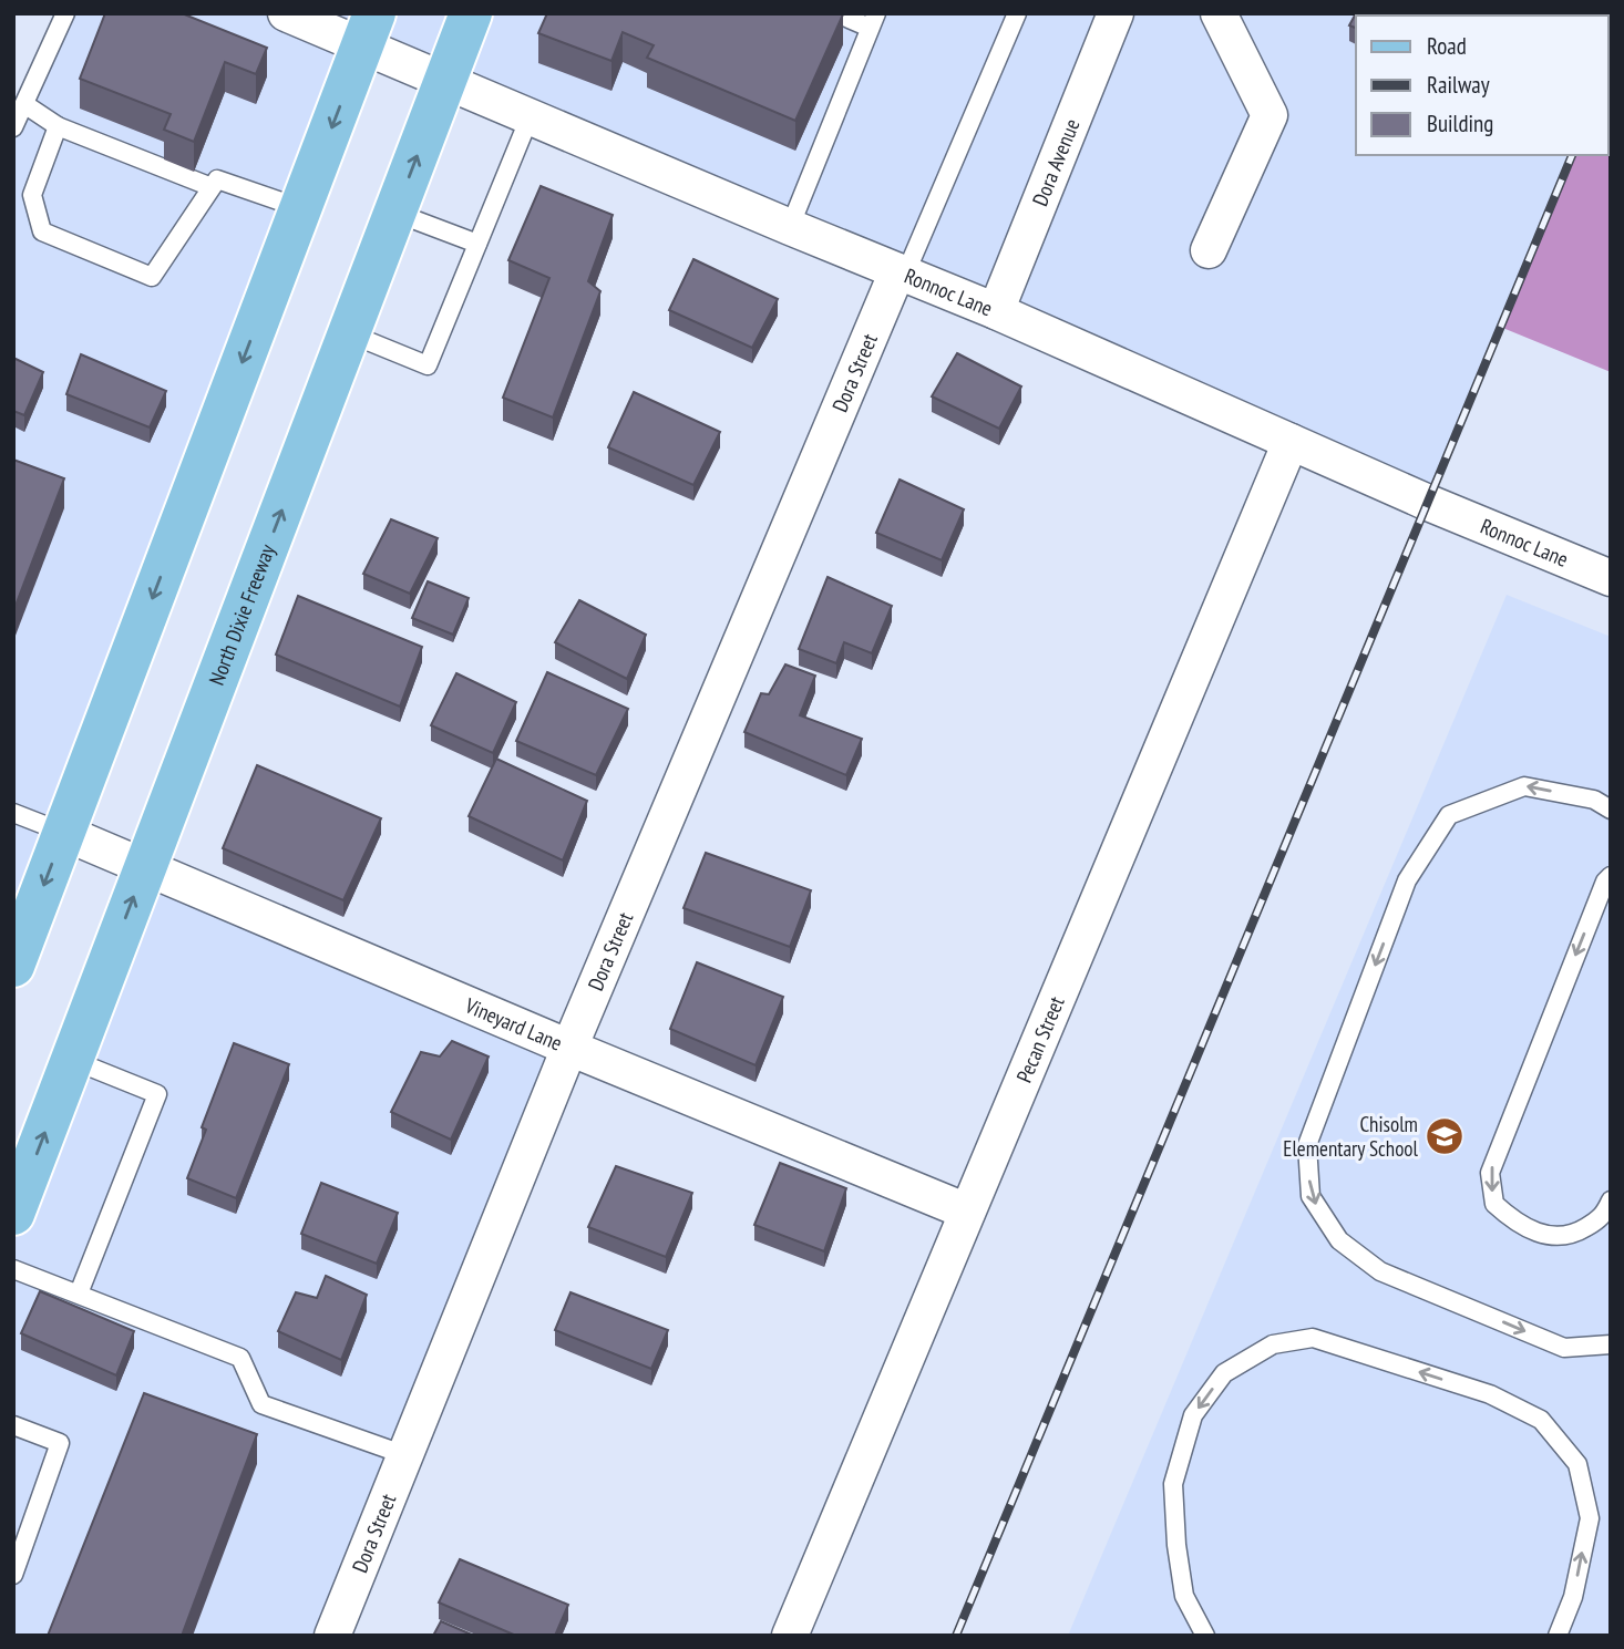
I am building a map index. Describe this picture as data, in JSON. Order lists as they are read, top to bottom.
{
  "streets": {
    "main road": ["North Dixie Freeway"],
    "street": [
      "Dora Avenue",
      "Ronnoc Lane",
      "Dora Street",
      "Vineyard Lane",
      "Pecan Street"
    ]
  },
  "crossings": [
    ["Dora Avenue", "Ronnoc Lane"],
    ["Ronnoc Lane", "Dora Street"],
    ["Ronnoc Lane", "North Dixie Freeway"],
    ["Ronnoc Lane", "Pecan Street"],
    ["Dora Street", "Vineyard Lane"],
    ["North Dixie Freeway", "Vineyard Lane"],
    ["Vineyard Lane", "Pecan Street"]
  ],
  "places": {
    "school or university": ["Chisolm Elementary School"]
  },
  "legend": ["Road", "Railway", "Building"]
}
